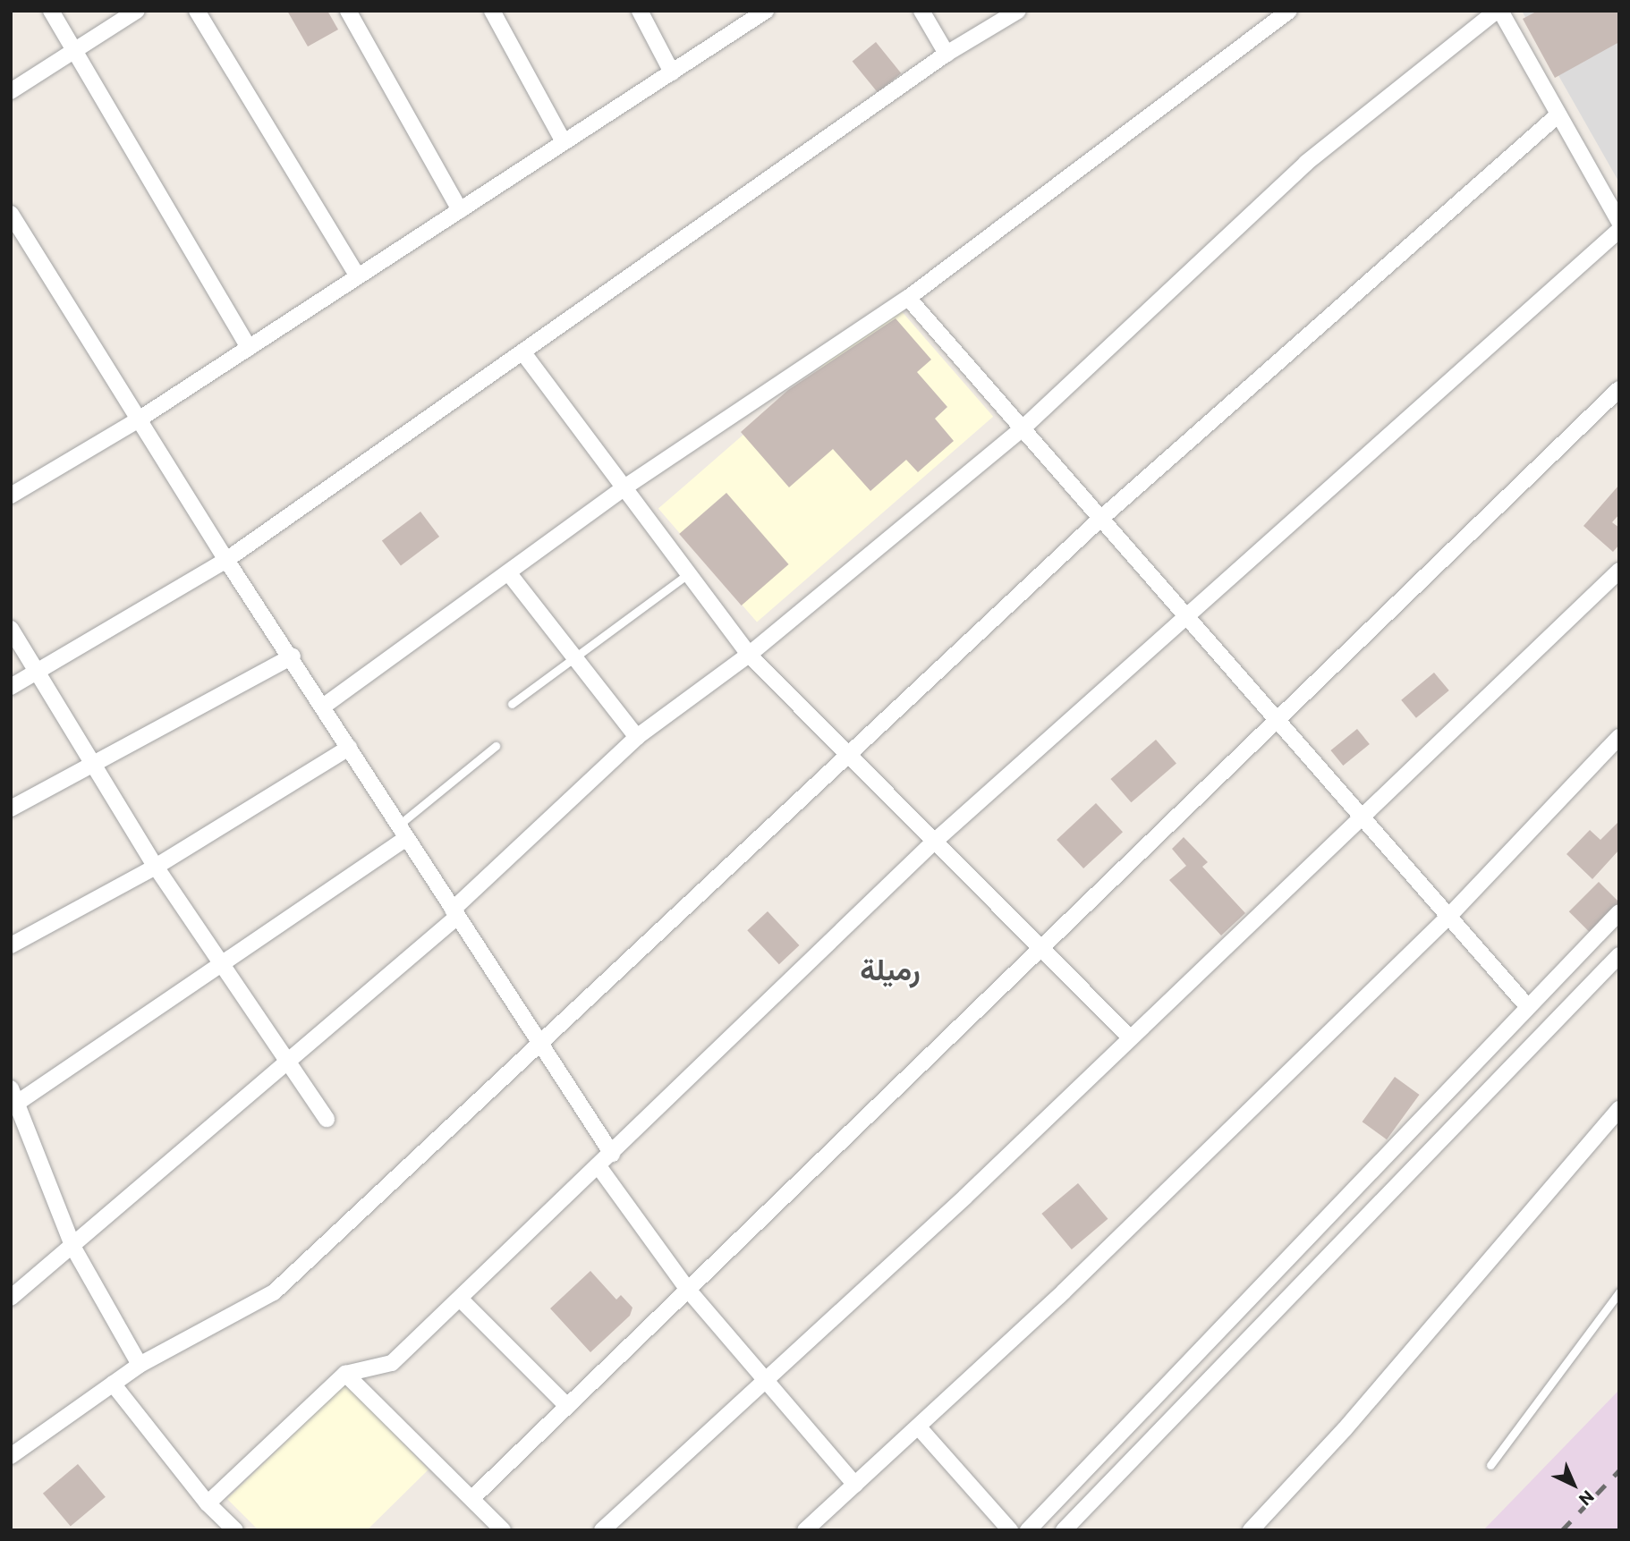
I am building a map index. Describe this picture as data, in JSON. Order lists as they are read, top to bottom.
{
  "districts": ["رميلة"],
  "north": "bottom right"
}
